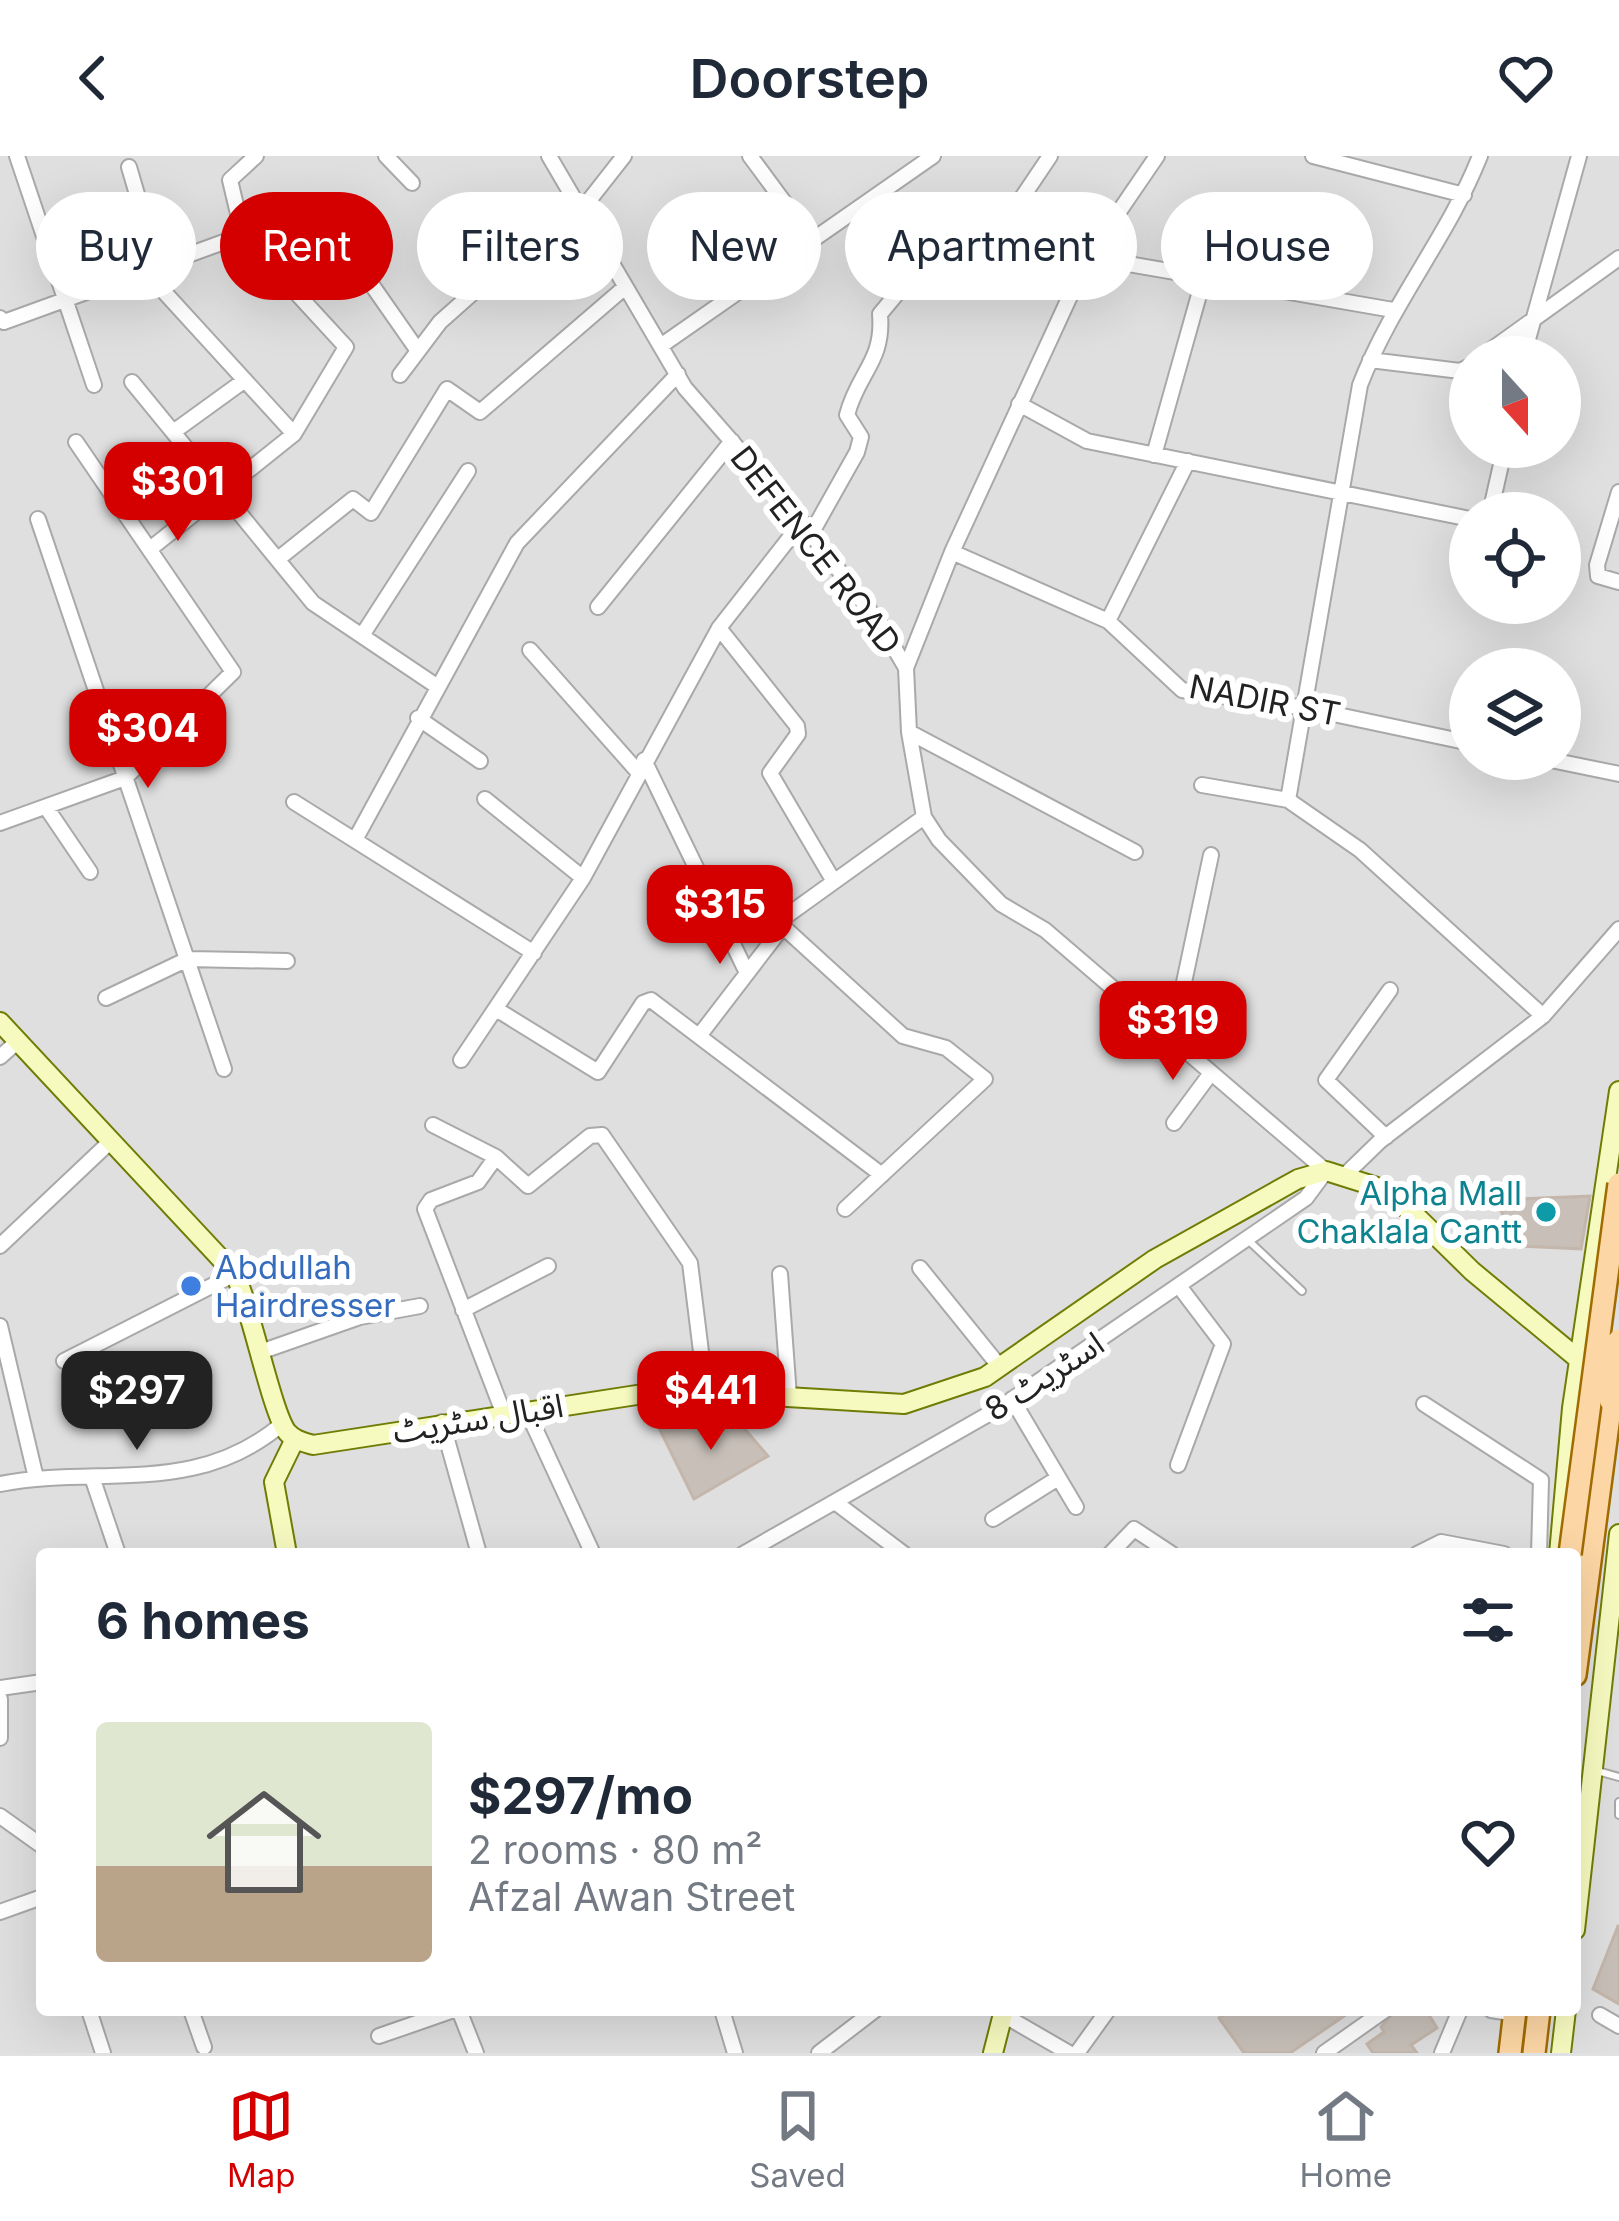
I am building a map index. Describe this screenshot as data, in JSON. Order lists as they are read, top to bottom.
{
  "streets": {
    "street": [
      "DEFENCE ROAD",
      "NADIR ST",
      "اسٹریٹ 8",
      "اقبال سٹریٹ"
    ]
  },
  "crossings": [
    ["DEFENCE ROAD", "اسٹریٹ 8"],
    ["DEFENCE ROAD", "اقبال سٹریٹ"],
    ["اسٹریٹ 8", "اقبال سٹریٹ"]
  ],
  "places": ["Alpha Mall Chaklala Cantt", "Abdullah Hairdresser"],
  "north": "bottom",
  "page": {
    "header": "Doorstep",
    "chip": [
      "Buy",
      "Rent",
      "Filters",
      "New",
      "Apartment",
      "House"
    ],
    "price": [
      "$301",
      "$304",
      "$315",
      "$319",
      "$297",
      "$441"
    ],
    "heading": "6 homes",
    "list": [
      {
        "name": "$297/mo",
        "note": "2 rooms · 80 m² · Afzal Awan Street"
      }
    ],
    "tabs": ["Map", "Saved", "Home"]
  }
}
